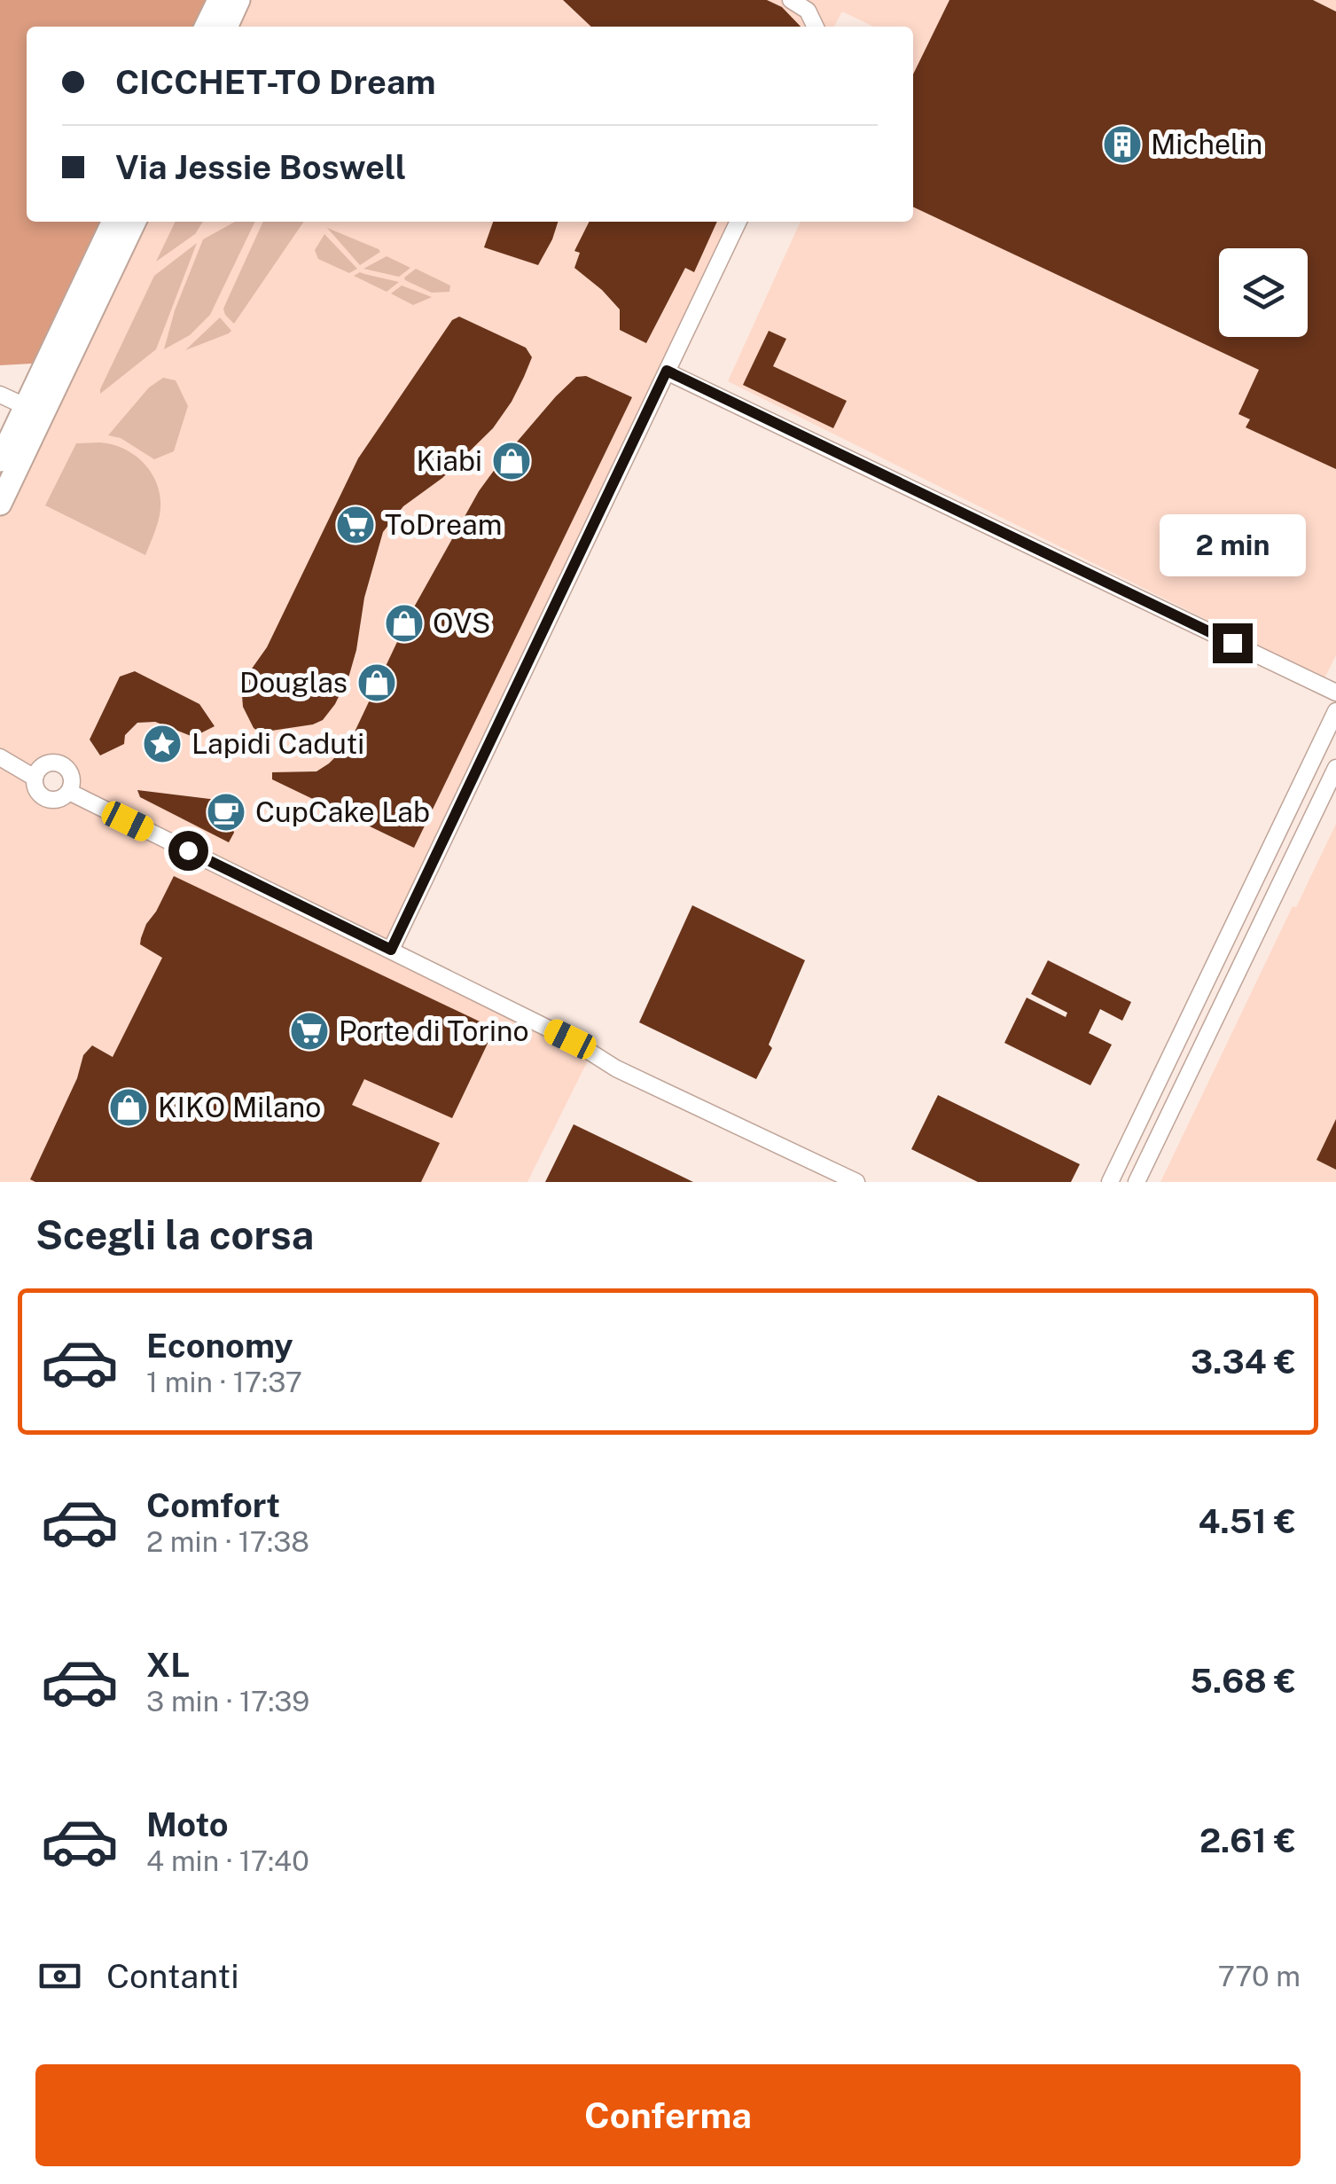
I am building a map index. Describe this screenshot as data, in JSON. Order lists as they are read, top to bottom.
{
  "places": {
    "building": ["Michelin"],
    "shop": [
      "Kiabi",
      "OVS",
      "Douglas",
      "KIKO Milano"
    ],
    "supermarket": ["ToDream", "Porte di Torino"],
    "place": ["Lapidi Caduti"],
    "cafe": ["CupCake Lab"]
  },
  "page": {
    "banner": ["CICCHET-TO Dream", "Via Jessie Boswell"],
    "bubble": "2 min",
    "heading": "Scegli la corsa",
    "list": [
      {
        "name": "Economy",
        "note": "1 min · 17:37",
        "value": "3.34 €"
      },
      {
        "name": "Comfort",
        "note": "2 min · 17:38",
        "value": "4.51 €"
      },
      {
        "name": "XL",
        "note": "3 min · 17:39",
        "value": "5.68 €"
      },
      {
        "name": "Moto",
        "note": "4 min · 17:40",
        "value": "2.61 €"
      }
    ],
    "pay": ["Contanti", "770 m"],
    "buttons": "Conferma"
  }
}
